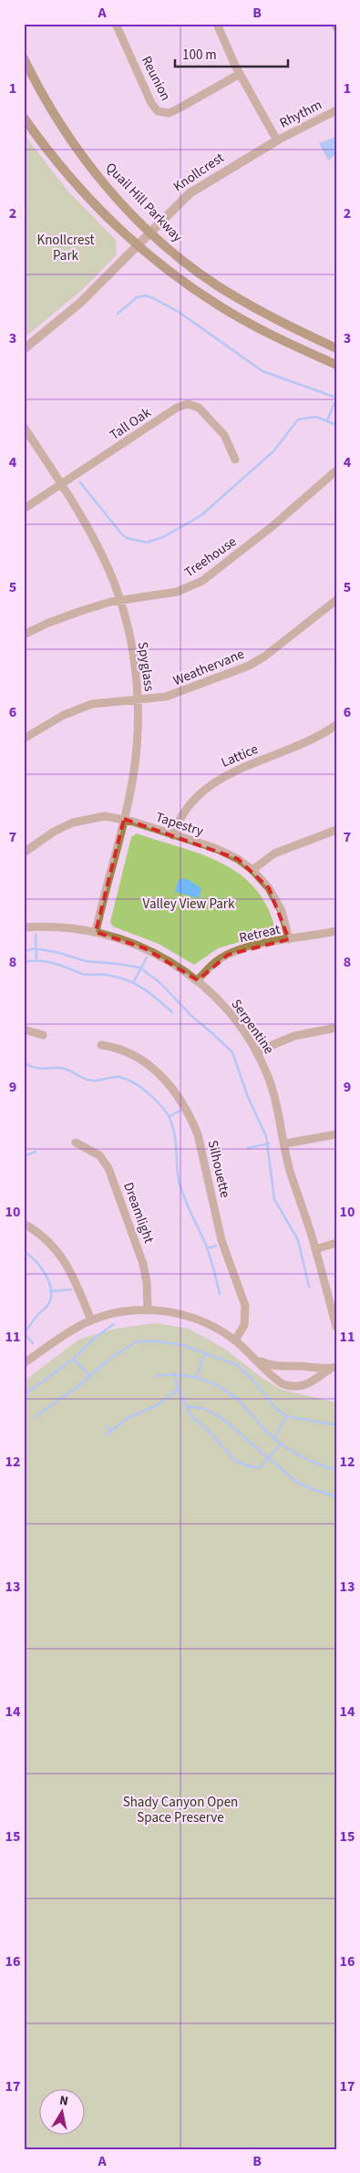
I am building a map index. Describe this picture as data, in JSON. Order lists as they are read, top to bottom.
{
  "streets": {
    "main road": ["Quail Hill Parkway"],
    "street": [
      "Reunion",
      "Rhythm",
      "Knollcrest",
      "Tall Oak",
      "Treehouse",
      "Spyglass",
      "Weathervane",
      "Lattice",
      "Tapestry",
      "Retreat",
      "Serpentine",
      "Silhouette",
      "Dreamlight"
    ]
  },
  "crossings": [
    ["Rhythm", "Knollcrest"],
    ["Knollcrest", "Quail Hill Parkway"],
    ["Tall Oak", "Spyglass"],
    ["Treehouse", "Spyglass"],
    ["Spyglass", "Weathervane"],
    ["Spyglass", "Tapestry"],
    ["Spyglass", "Serpentine"],
    ["Lattice", "Tapestry"],
    ["Tapestry", "Retreat"],
    ["Retreat", "Serpentine"]
  ],
  "parks": ["Knollcrest Park", "Valley View Park", "Shady Canyon Open Space Preserve"],
  "scale_bar": "100 m",
  "north": "top",
  "grid": {
    "columns": ["A", "B"],
    "rows": [
      "1",
      "2",
      "3",
      "4",
      "5",
      "6",
      "7",
      "8",
      "9",
      "10",
      "11",
      "12",
      "13",
      "14",
      "15",
      "16",
      "17"
    ]
  }
}
